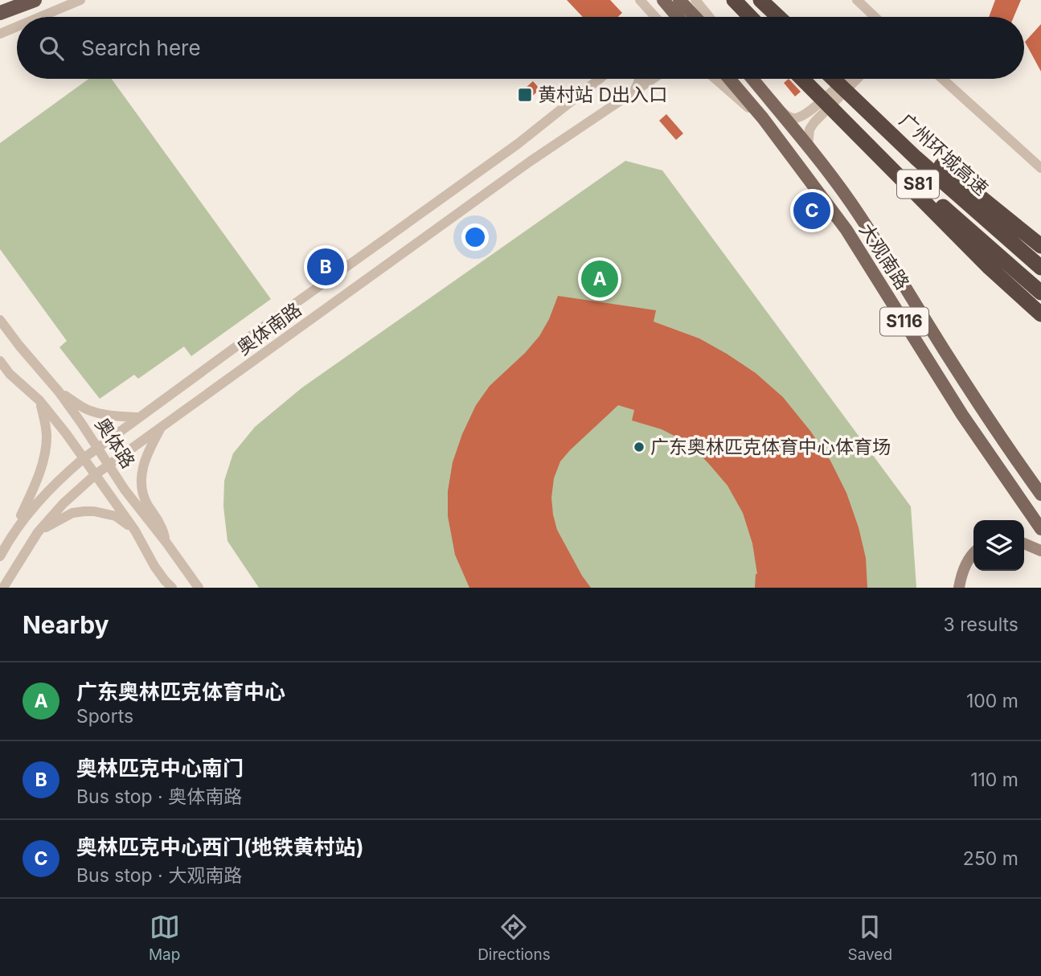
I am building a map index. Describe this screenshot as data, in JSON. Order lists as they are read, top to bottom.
{
  "streets": {
    "highway": ["广州环城高速", "S81"],
    "main road": ["大观南路", "S116"],
    "street": ["奥体南路", "奥体路"]
  },
  "crossings": [
    ["奥体南路", "奥体路"]
  ],
  "places": {
    "transit": ["黄村站 D出入口"],
    "other": ["广东奥林匹克体育中心体育场"]
  },
  "page": {
    "search": "Search here",
    "pins": ["C", "B", "A"],
    "heading": ["Nearby", "3 results"],
    "list": [
      {
        "mark": "A",
        "name": "广东奥林匹克体育中心",
        "note": "Sports",
        "value": "100 m"
      },
      {
        "mark": "B",
        "name": "奥林匹克中心南门",
        "note": "Bus stop · 奥体南路",
        "value": "110 m"
      },
      {
        "mark": "C",
        "name": "奥林匹克中心西门(地铁黄村站)",
        "note": "Bus stop · 大观南路",
        "value": "250 m"
      }
    ],
    "nav": ["Map", "Directions", "Saved"]
  }
}
